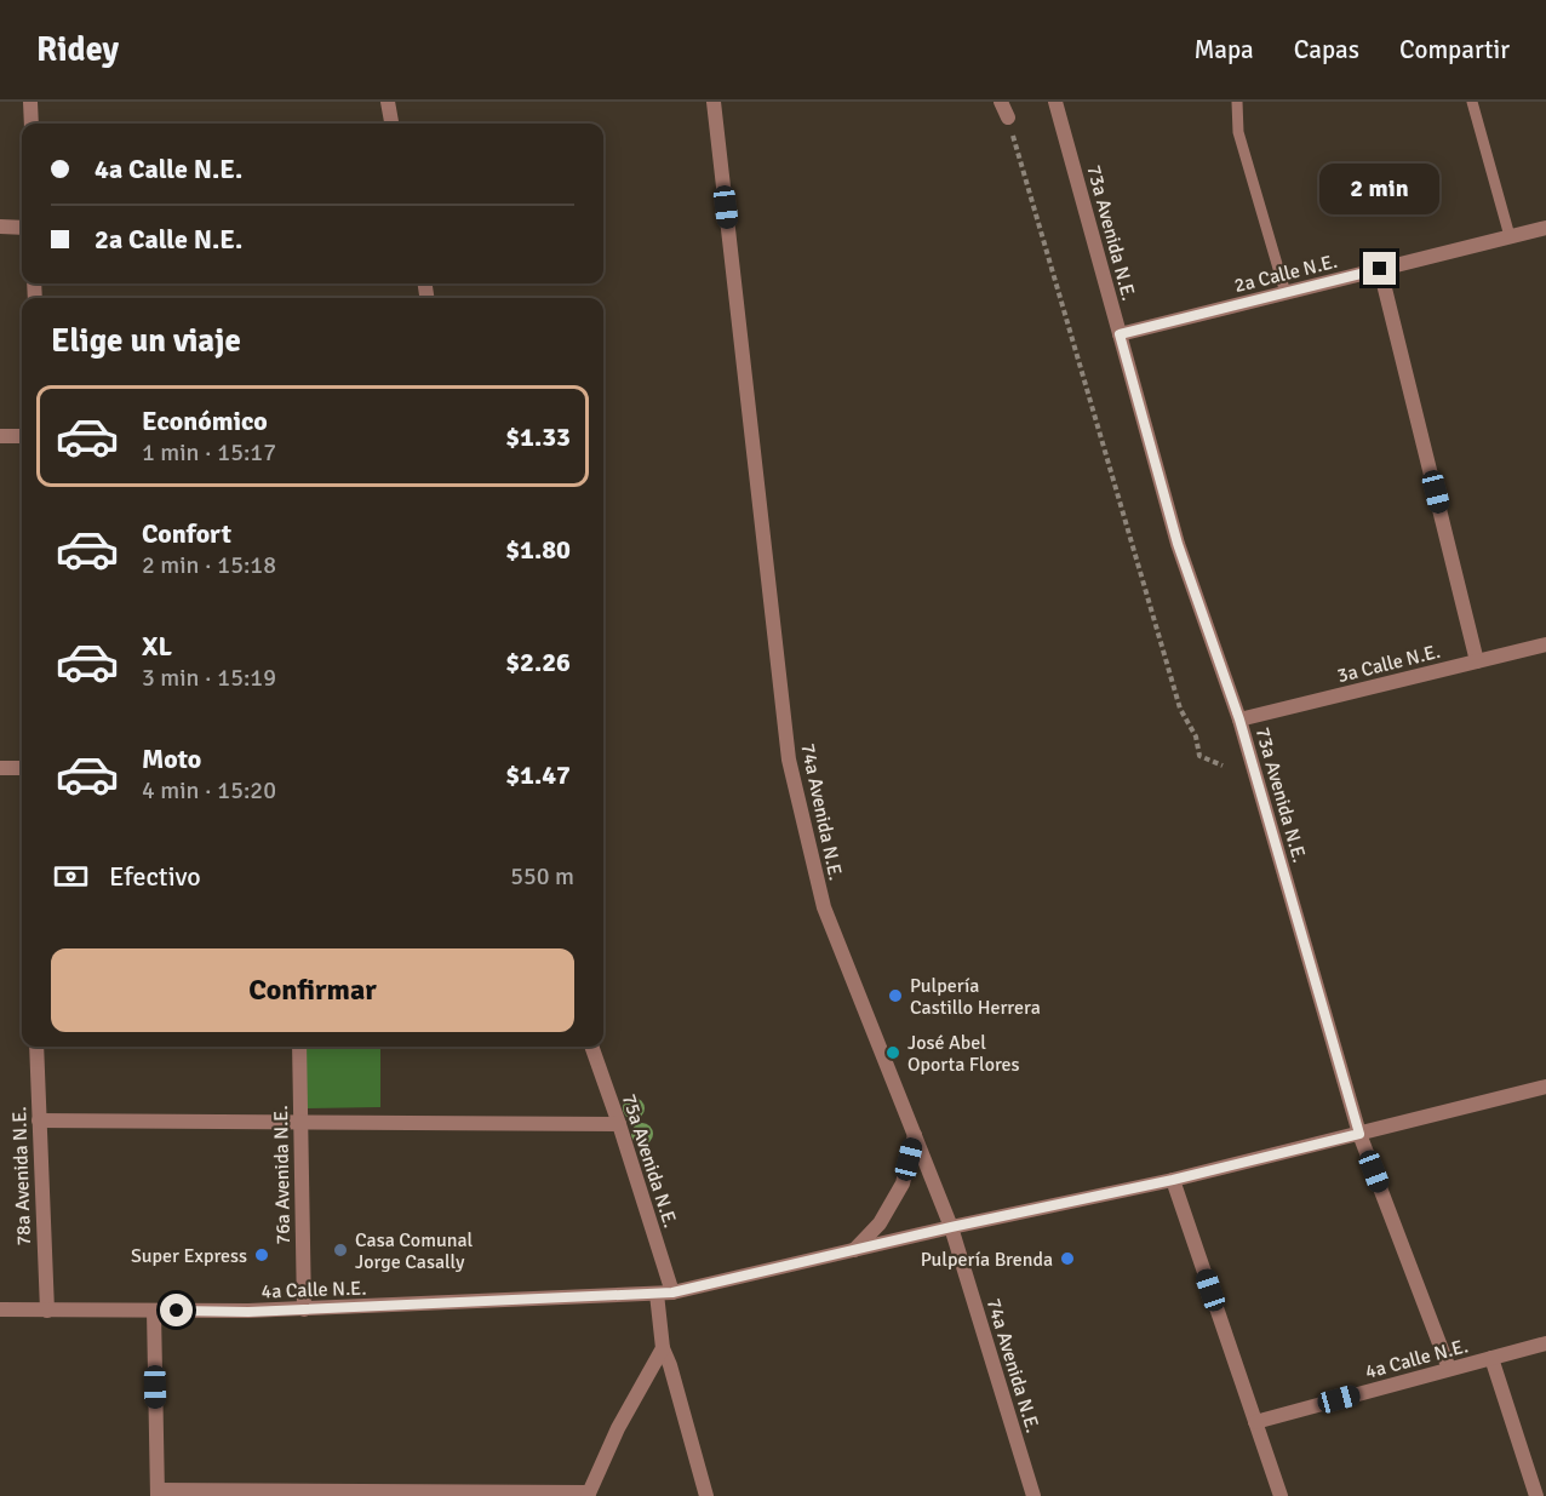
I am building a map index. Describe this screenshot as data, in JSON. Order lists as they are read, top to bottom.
{
  "streets": {
    "street": [
      "73a Avenida N.E.",
      "2a Calle N.E.",
      "3a Calle N.E.",
      "74a Avenida N.E.",
      "75a Avenida N.E.",
      "76a Avenida N.E.",
      "78a Avenida N.E.",
      "4a Calle N.E."
    ]
  },
  "crossings": [
    ["73a Avenida N.E.", "2a Calle N.E."],
    ["73a Avenida N.E.", "3a Calle N.E."],
    ["73a Avenida N.E.", "4a Calle N.E."],
    ["74a Avenida N.E.", "4a Calle N.E."],
    ["75a Avenida N.E.", "4a Calle N.E."],
    ["76a Avenida N.E.", "4a Calle N.E."],
    ["78a Avenida N.E.", "4a Calle N.E."]
  ],
  "places": [
    "Pulpería Castillo Herrera",
    "José Abel Oporta Flores",
    "Casa Comunal Jorge Casally",
    "Super Express",
    "Pulpería Brenda"
  ],
  "page": {
    "header": "Ridey",
    "nav": ["Mapa", "Capas", "Compartir"],
    "banner": ["4a Calle N.E.", "2a Calle N.E."],
    "bubble": "2 min",
    "heading": "Elige un viaje",
    "list": [
      {
        "name": "Económico",
        "note": "1 min · 15:17",
        "value": "$1.33"
      },
      {
        "name": "Confort",
        "note": "2 min · 15:18",
        "value": "$1.80"
      },
      {
        "name": "XL",
        "note": "3 min · 15:19",
        "value": "$2.26"
      },
      {
        "name": "Moto",
        "note": "4 min · 15:20",
        "value": "$1.47"
      }
    ],
    "pay": ["Efectivo", "550 m"],
    "buttons": "Confirmar"
  }
}
